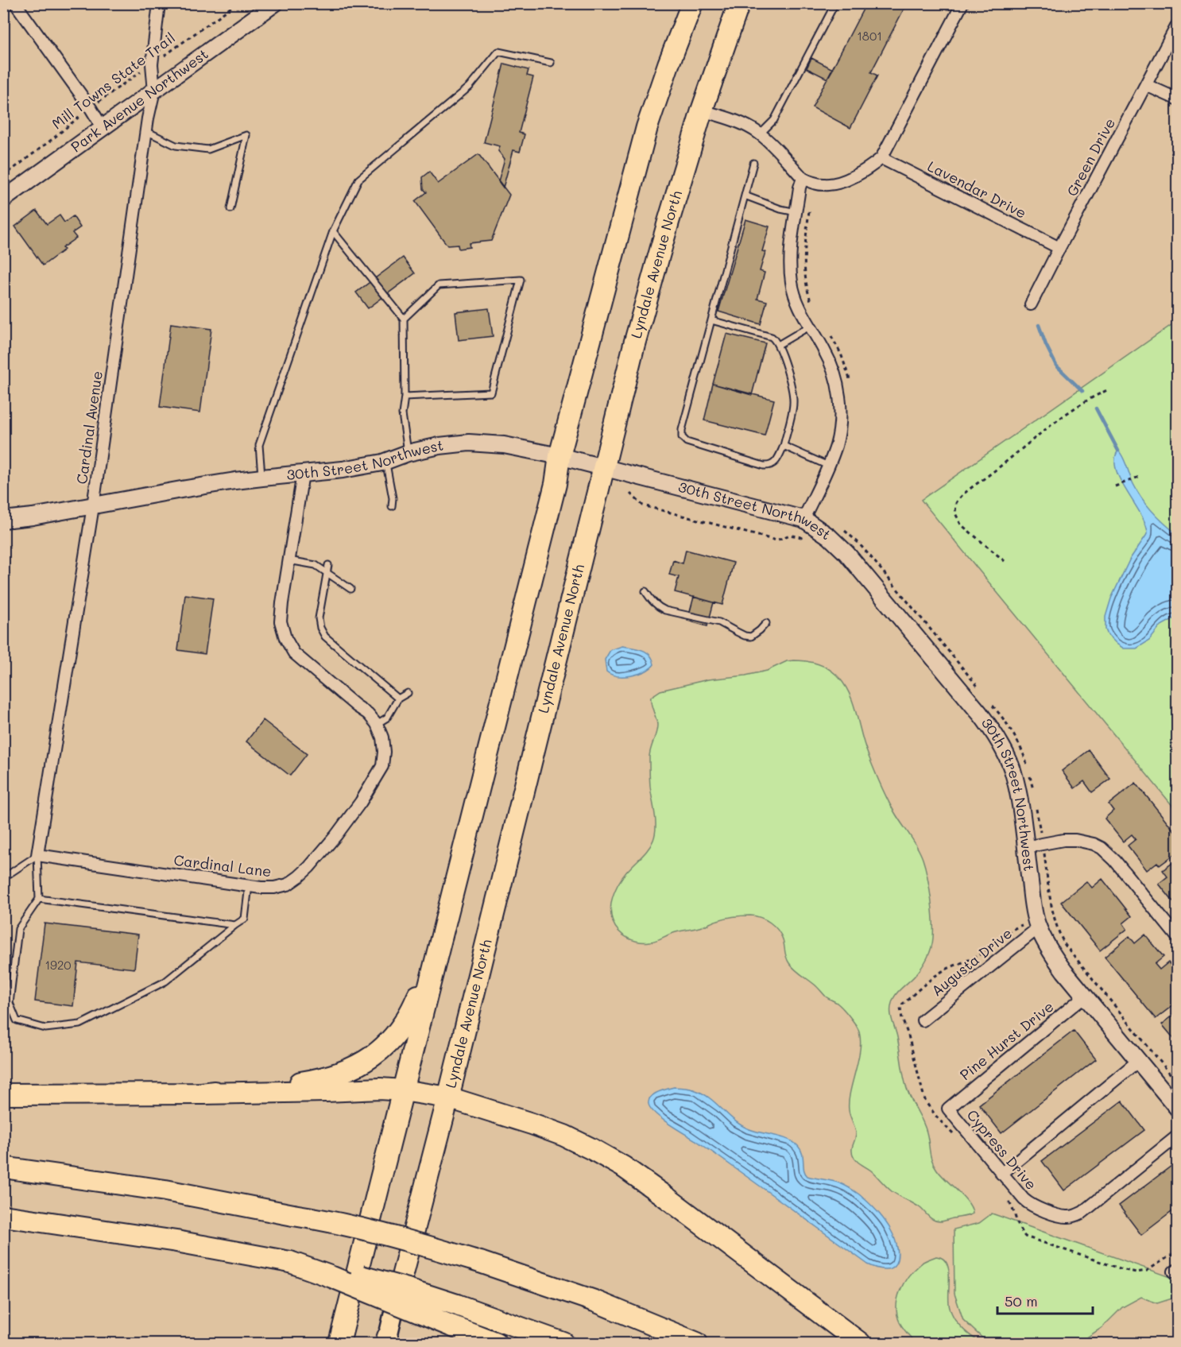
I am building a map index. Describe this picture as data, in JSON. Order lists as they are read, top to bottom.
{
  "streets": {
    "highway": ["Lyndale Avenue North"],
    "street": [
      "Park Avenue Northwest",
      "Green Drive",
      "Lavendar Drive",
      "Cardinal Avenue",
      "30th Street Northwest",
      "Cardinal Lane",
      "Augusta Drive",
      "Pine Hurst Drive",
      "Cypress Drive"
    ],
    "path": ["Mill Towns State Trail"]
  },
  "crossings": [
    ["Mill Towns State Trail", "Cardinal Avenue"],
    ["Park Avenue Northwest", "Cardinal Avenue"],
    ["Green Drive", "Lavendar Drive"],
    ["Lyndale Avenue North", "30th Street Northwest"],
    ["Cardinal Avenue", "30th Street Northwest"],
    ["Cardinal Avenue", "Cardinal Lane"],
    ["30th Street Northwest", "Augusta Drive"],
    ["30th Street Northwest", "Pine Hurst Drive"],
    ["Pine Hurst Drive", "Cypress Drive"]
  ],
  "house_numbers": ["1801", "1920"],
  "scale_bar": "50 m"
}
